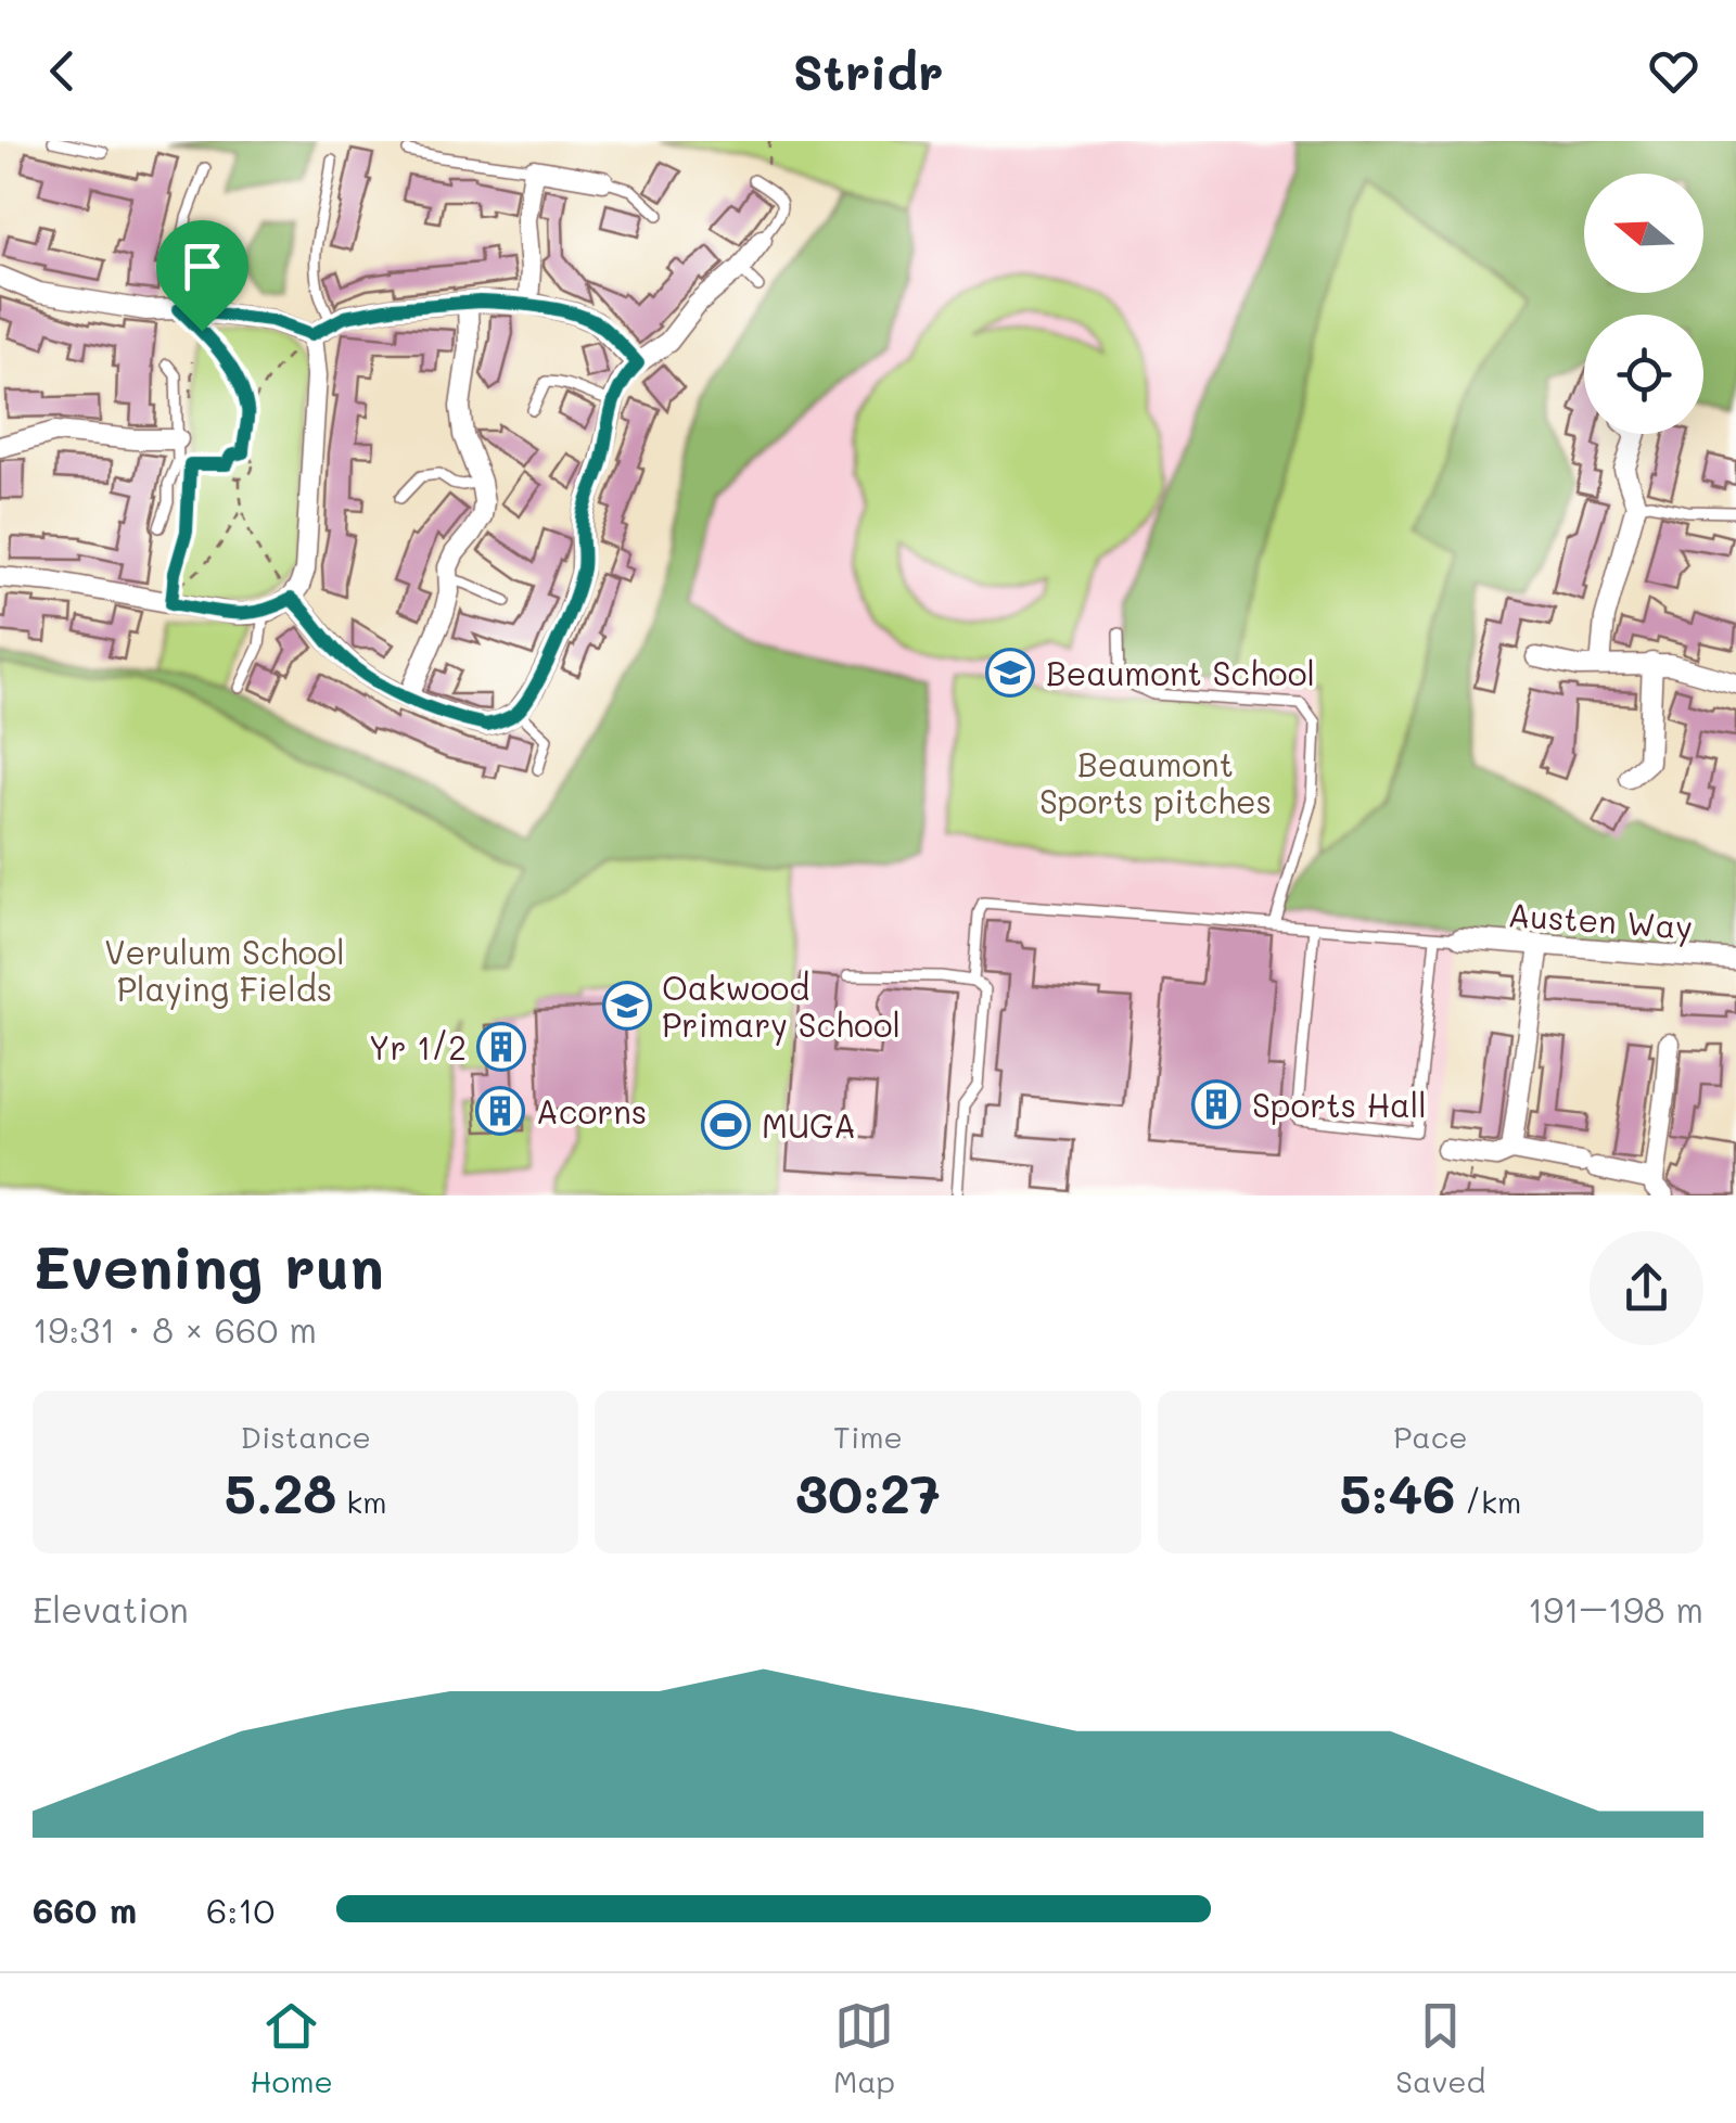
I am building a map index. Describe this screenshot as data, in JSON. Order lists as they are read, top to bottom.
{
  "streets": {
    "street": ["Austen Way"]
  },
  "parks": ["Beaumont Sports pitches", "Verulum School Playing Fields"],
  "places": {
    "school or university": ["Beaumont School", "Oakwood Primary School"],
    "building": ["Yr 1/2", "Sports Hall", "Acorns"],
    "sports": ["MUGA"]
  },
  "north": "left",
  "page": {
    "header": "Stridr",
    "heading": ["Evening run", "19:31 · 8 × 660 m"],
    "stats": [
      ["Distance", "5.28 km"],
      ["Time", "30:27"],
      ["Pace", "5:46 /km"]
    ],
    "chart": ["Elevation", "191–198 m"],
    "list": [
      {
        "name": "660 m",
        "note": "6:10"
      }
    ],
    "tabs": ["Home", "Map", "Saved"]
  }
}
